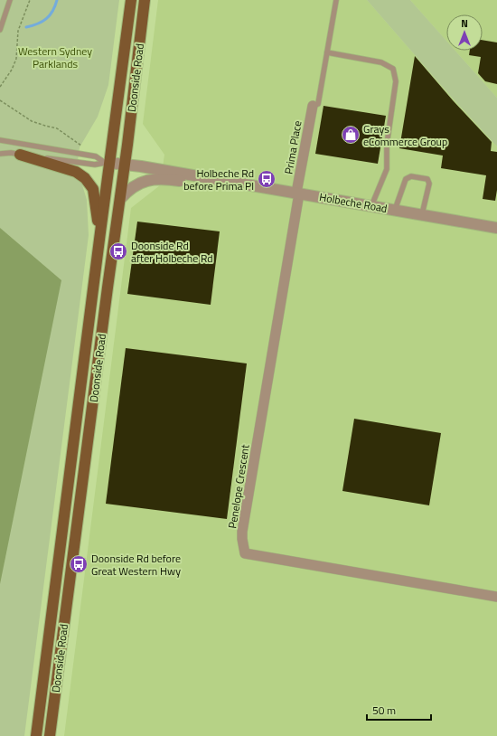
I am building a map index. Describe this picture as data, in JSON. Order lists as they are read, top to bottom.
{
  "streets": {
    "main road": ["Doonside Road"],
    "street": ["Prima Place", "Holbeche Road", "Penelope Crescent"]
  },
  "crossings": [
    ["Doonside Road", "Holbeche Road"],
    ["Prima Place", "Holbeche Road"],
    ["Prima Place", "Penelope Crescent"],
    ["Holbeche Road", "Penelope Crescent"]
  ],
  "parks": ["Western Sydney Parklands"],
  "places": {
    "shop": ["Grays eCommerce Group"],
    "bus stop": ["Holbeche Rd before Prima Pl", "Doonside Rd after Holbeche Rd", "Doonside Rd before Great Western Hwy"]
  },
  "scale_bar": "50 m",
  "north": "top"
}
